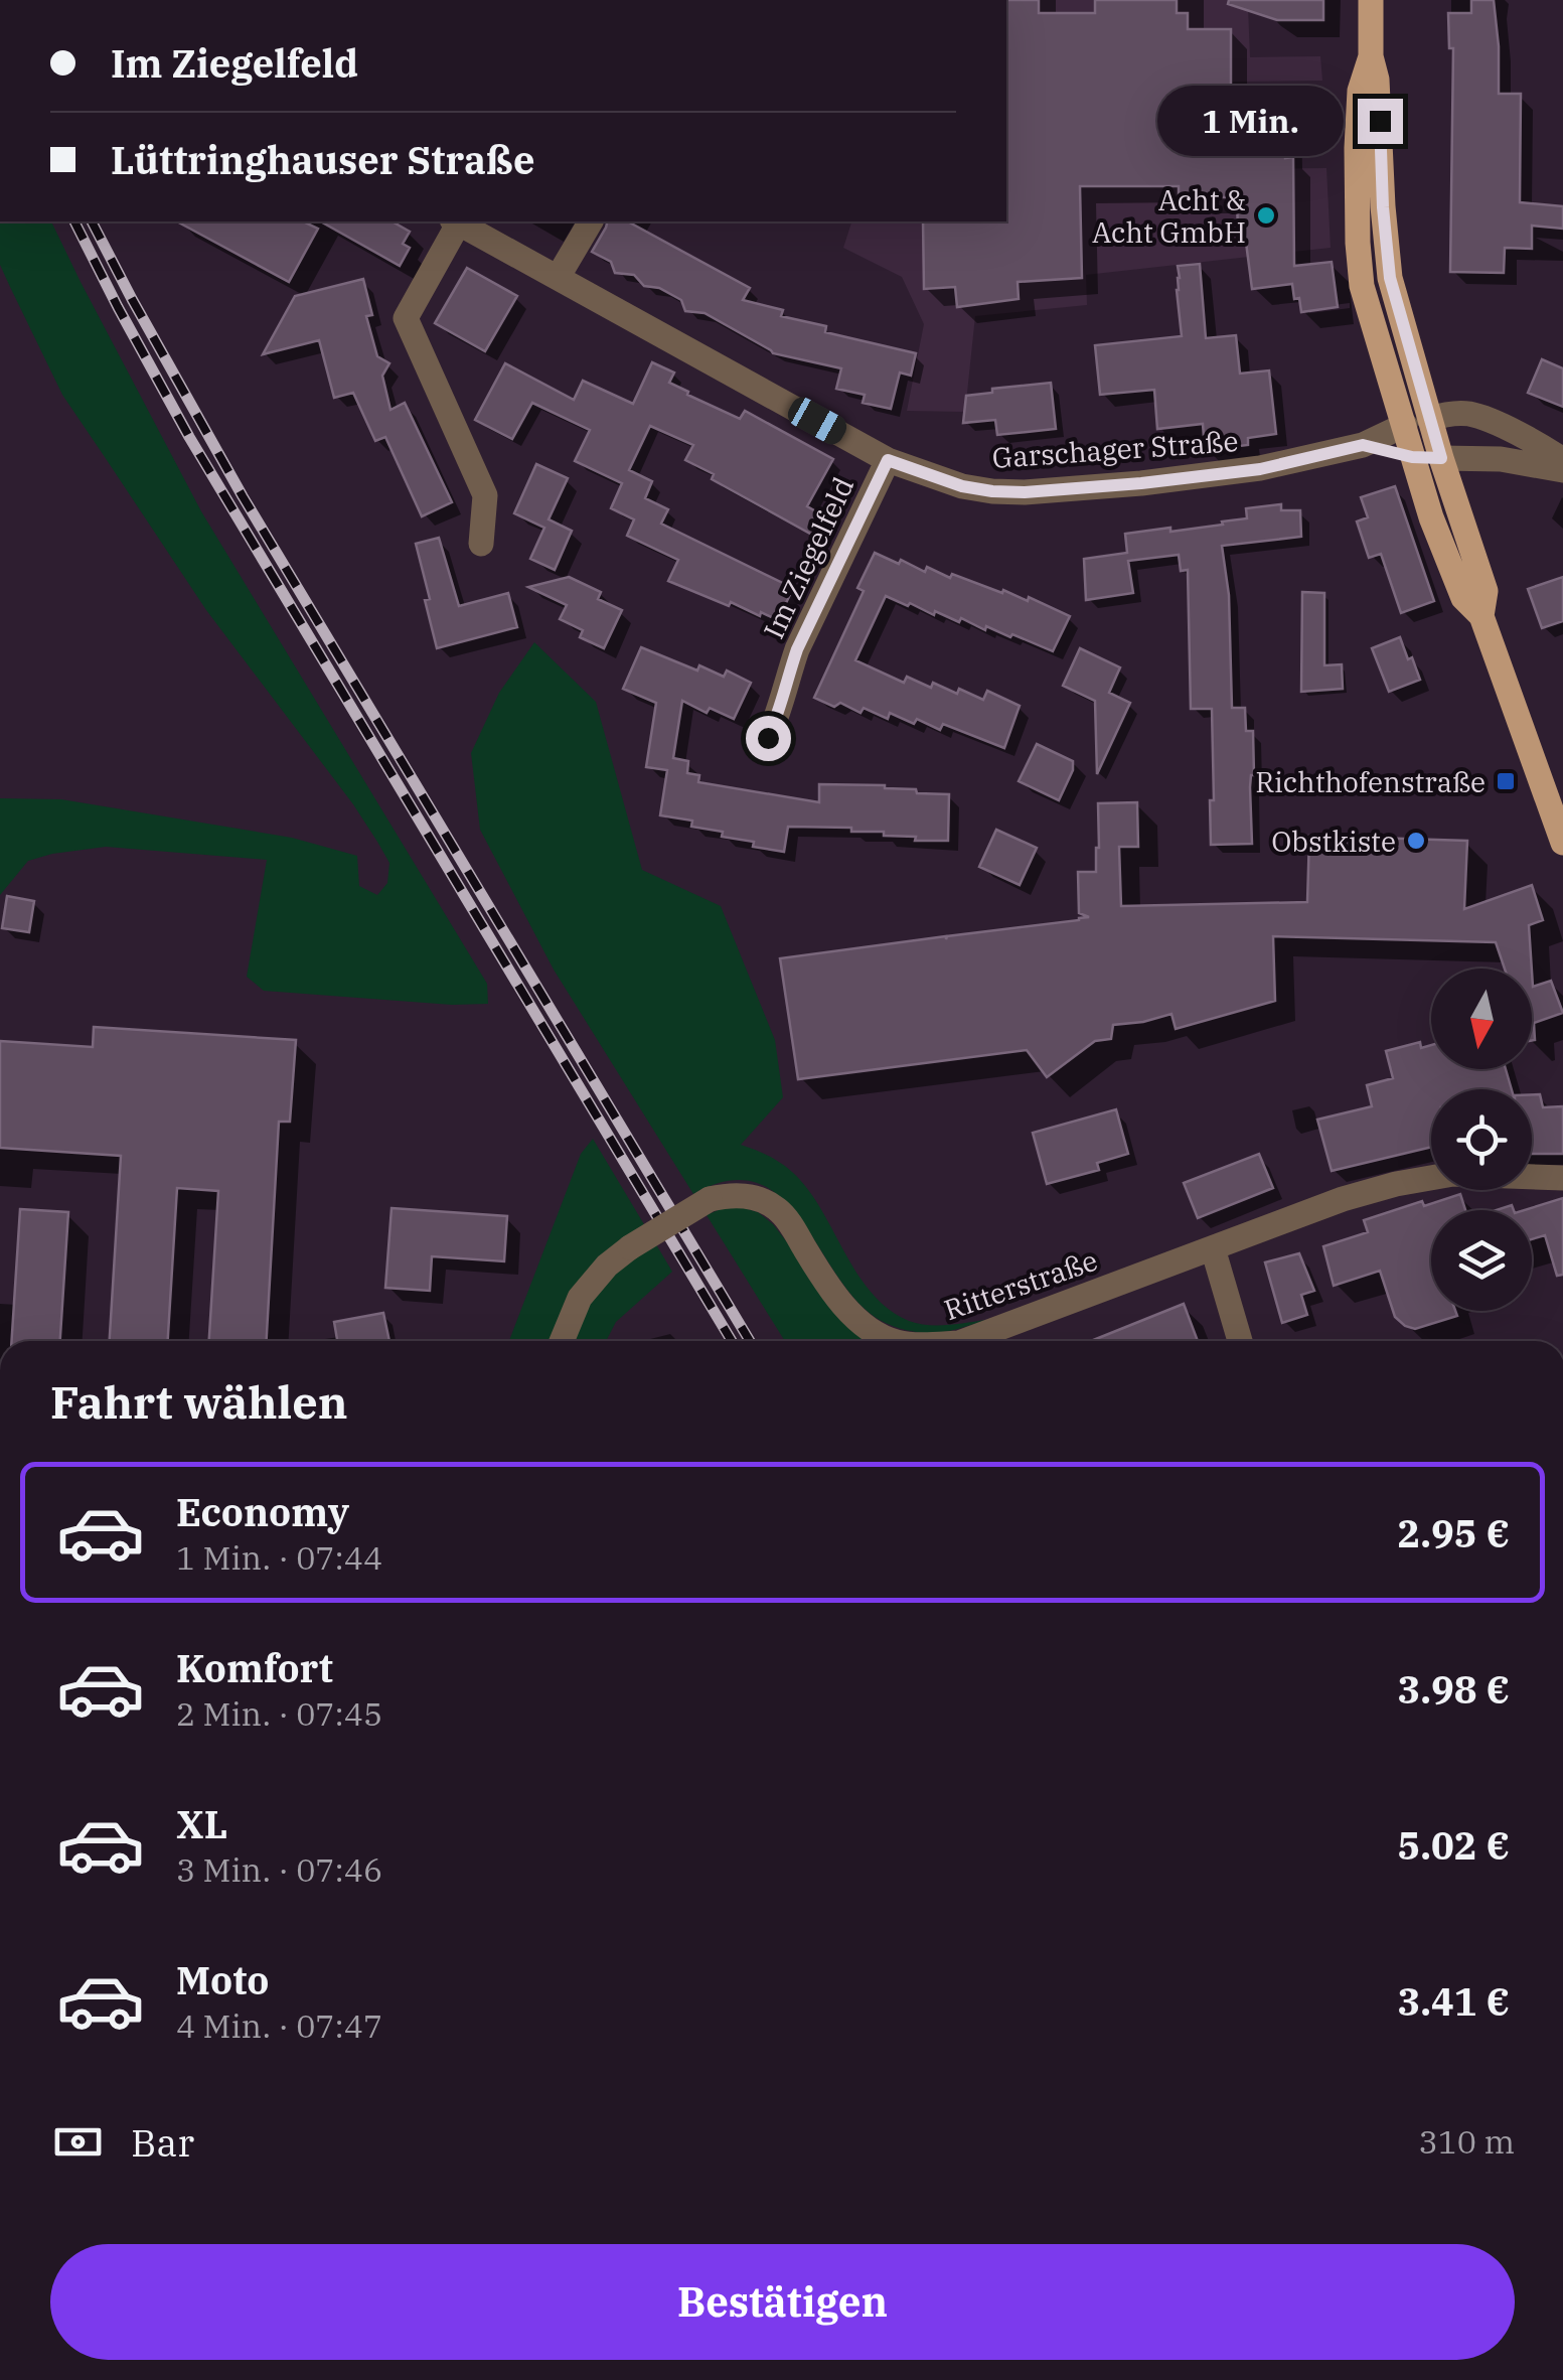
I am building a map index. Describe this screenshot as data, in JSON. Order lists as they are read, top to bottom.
{
  "streets": {
    "street": ["Garschager Straße", "Im Ziegelfeld", "Ritterstraße"]
  },
  "crossings": [
    ["Garschager Straße", "Im Ziegelfeld"]
  ],
  "places": {
    "other": ["Acht & Acht GmbH", "Obstkiste"],
    "transit": ["Richthofenstraße"]
  },
  "north": "bottom",
  "page": {
    "banner": ["Im Ziegelfeld", "Lüttringhauser Straße"],
    "bubble": "1 Min.",
    "heading": "Fahrt wählen",
    "list": [
      {
        "name": "Economy",
        "note": "1 Min. · 07:44",
        "value": "2.95 €"
      },
      {
        "name": "Komfort",
        "note": "2 Min. · 07:45",
        "value": "3.98 €"
      },
      {
        "name": "XL",
        "note": "3 Min. · 07:46",
        "value": "5.02 €"
      },
      {
        "name": "Moto",
        "note": "4 Min. · 07:47",
        "value": "3.41 €"
      }
    ],
    "pay": ["Bar", "310 m"],
    "buttons": "Bestätigen"
  }
}
